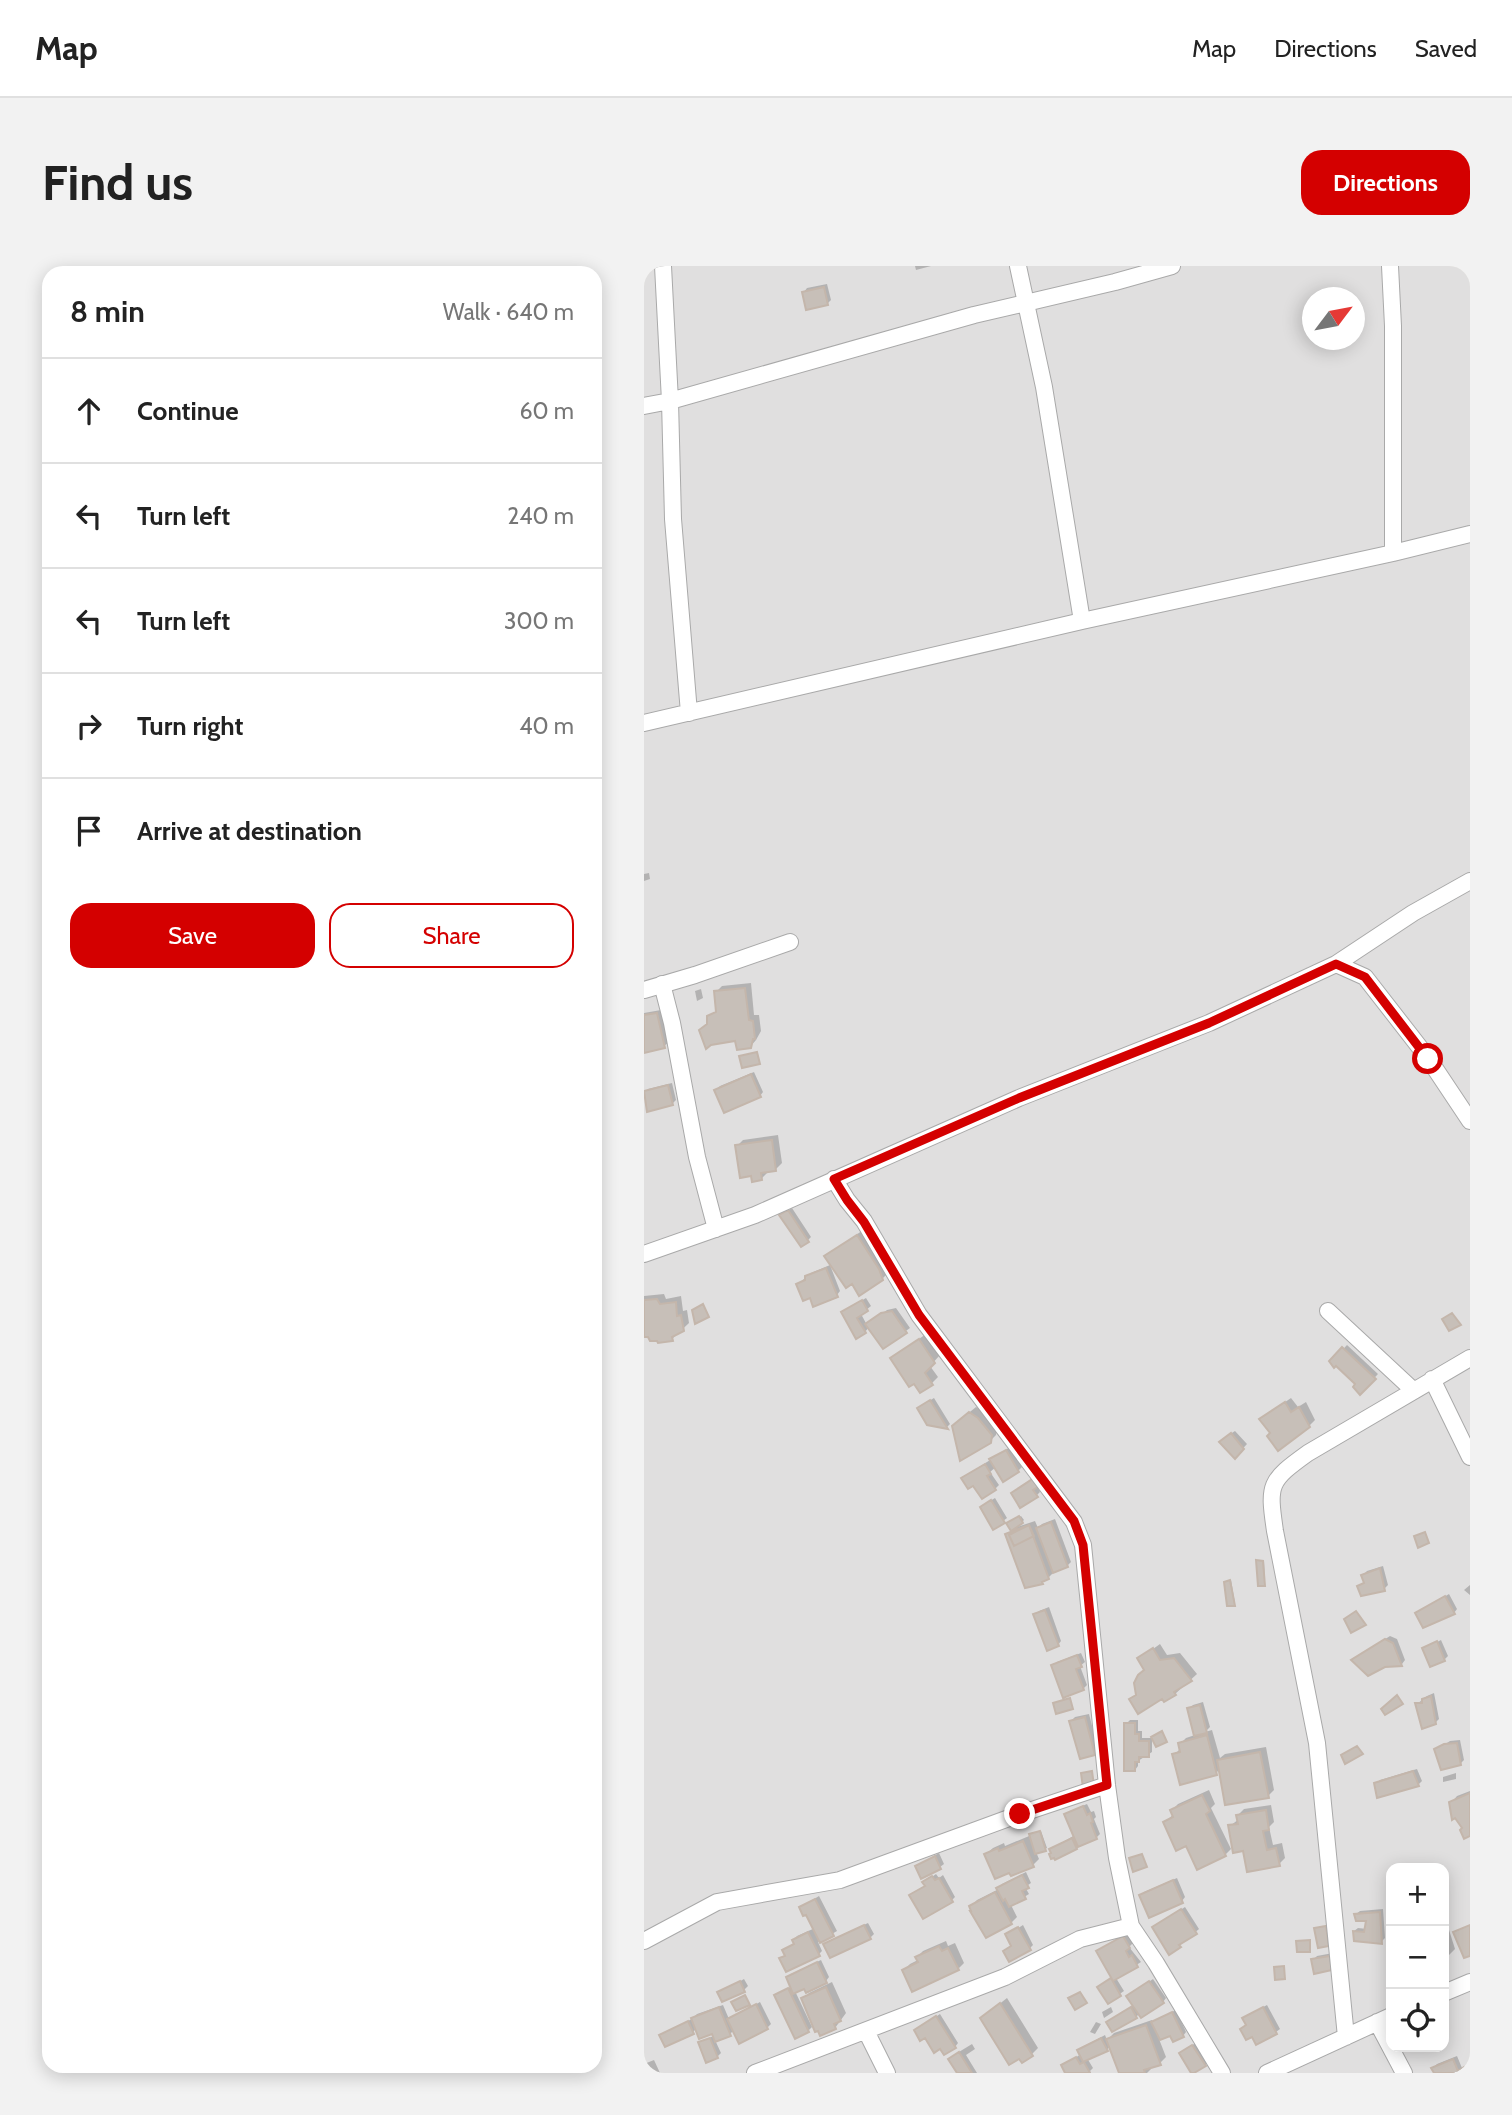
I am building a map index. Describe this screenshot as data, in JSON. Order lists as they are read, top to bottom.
{
  "north": "top right",
  "page": {
    "header": "Map",
    "nav": ["Map", "Directions", "Saved"],
    "buttons": [
      "Directions",
      ["Save", "Share"]
    ],
    "title": "Find us",
    "heading": ["8 min", "Walk · 640 m"],
    "list": [
      ["Continue", "60 m"],
      ["Turn left", "240 m"],
      ["Turn left", "300 m"],
      ["Turn right", "40 m"],
      "Arrive at destination"
    ],
    "map_buttons": ["+", "−"]
  }
}
